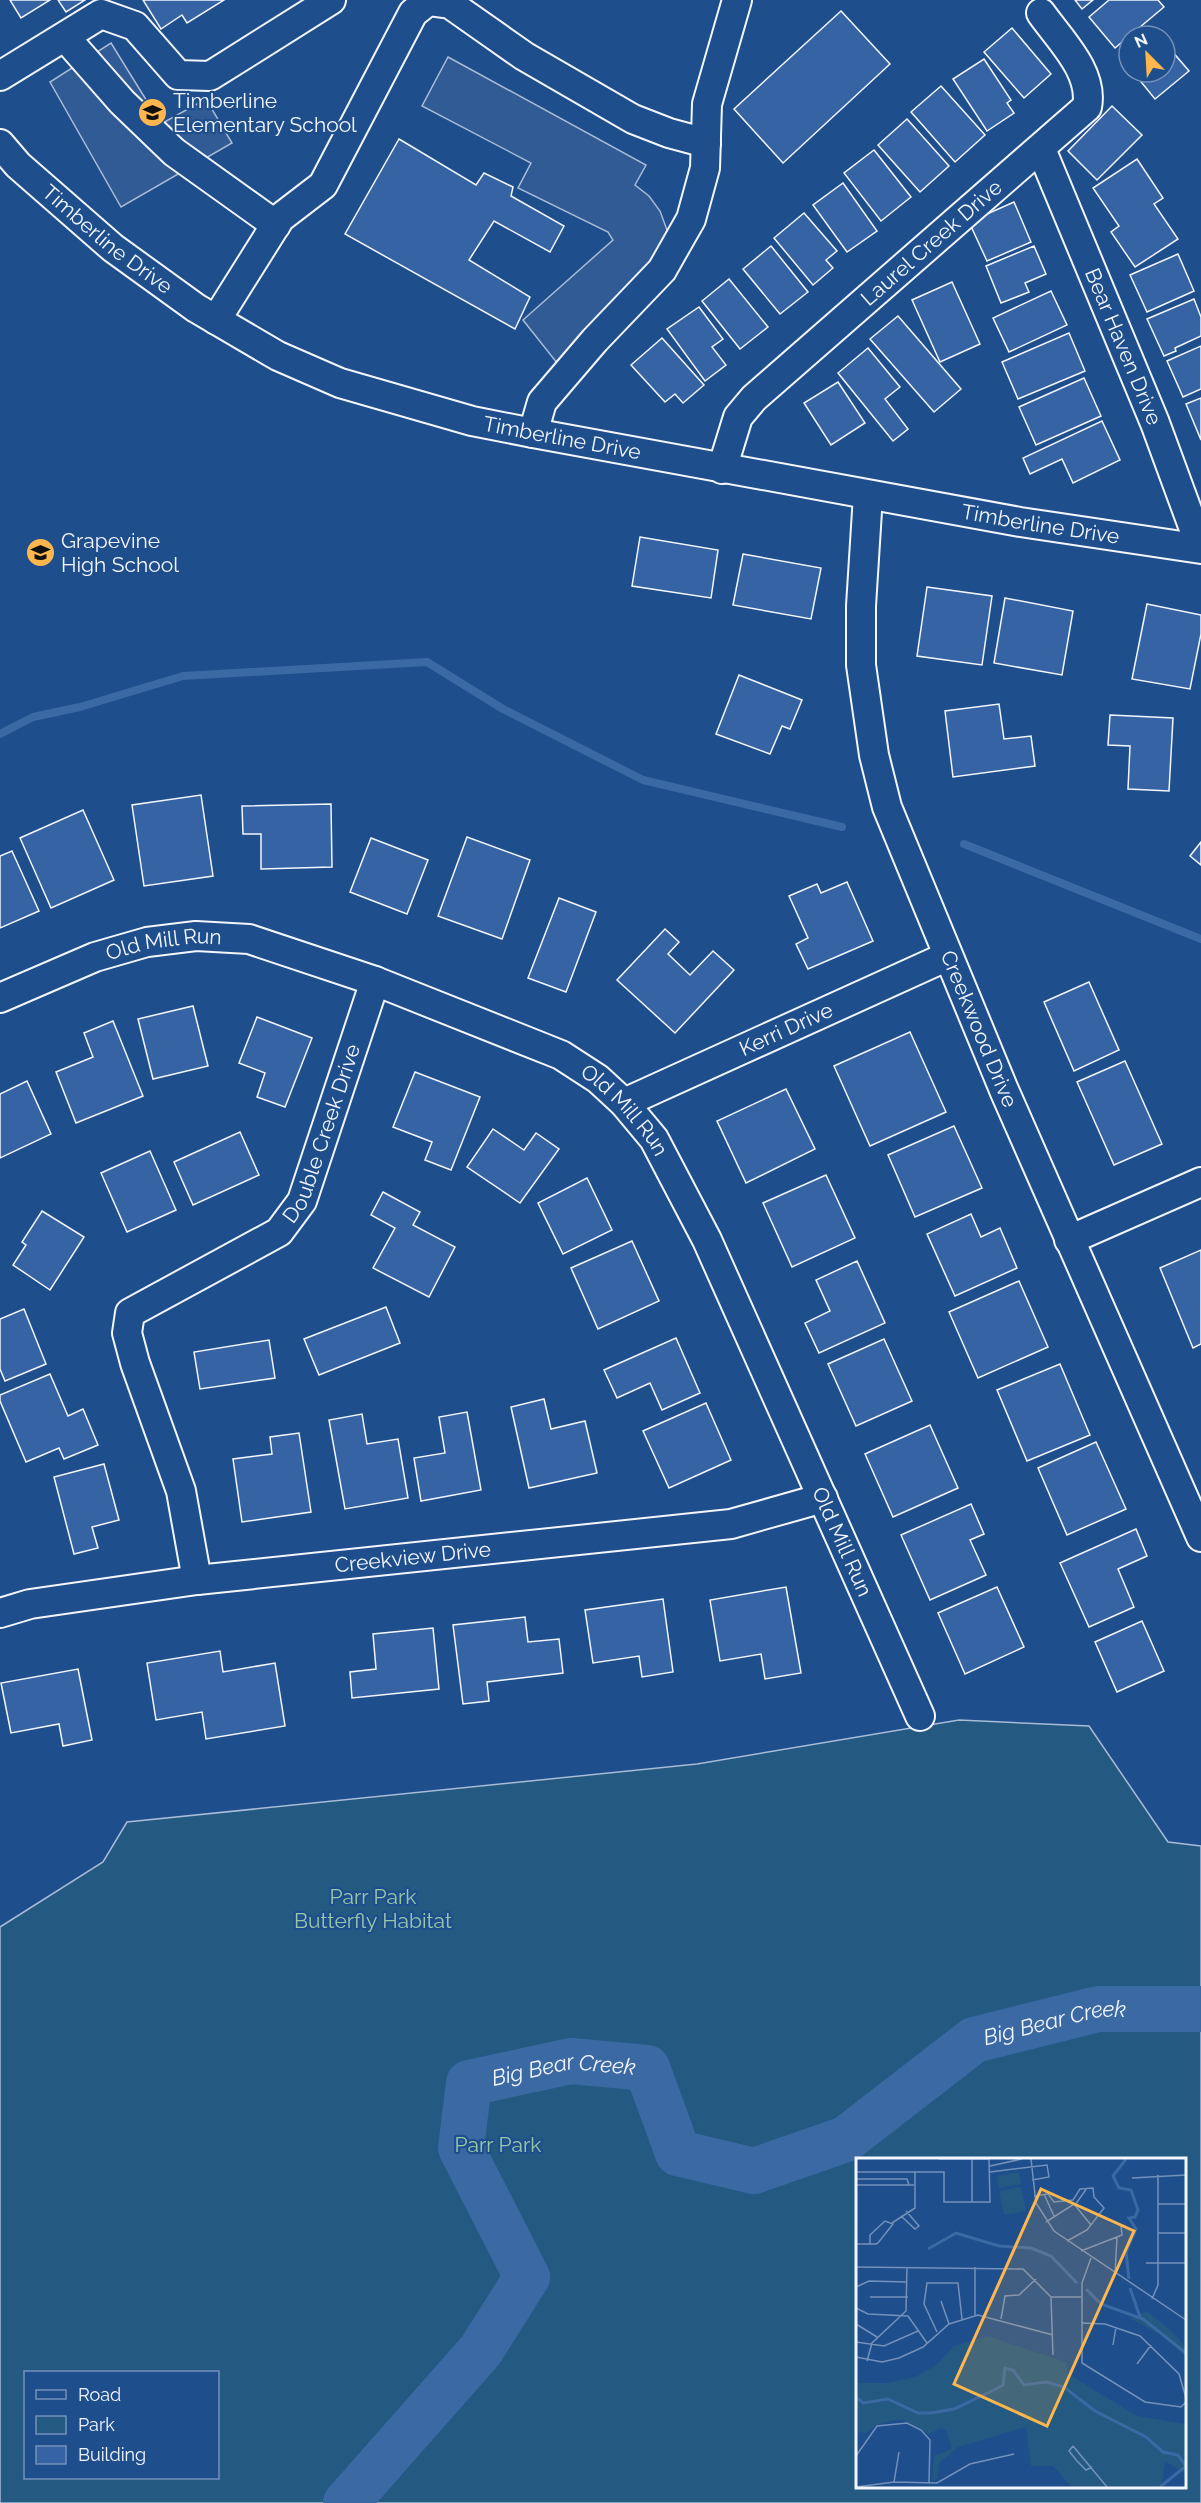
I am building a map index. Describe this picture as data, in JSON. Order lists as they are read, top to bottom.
{
  "streets": {
    "street": [
      "Timberline Drive",
      "Laurel Creek Drive",
      "Bear Haven Drive",
      "Old Mill Run",
      "Kerri Drive",
      "Creekwood Drive",
      "Double Creek Drive",
      "Creekview Drive"
    ]
  },
  "crossings": [
    ["Timberline Drive", "Laurel Creek Drive"],
    ["Timberline Drive", "Bear Haven Drive"],
    ["Timberline Drive", "Creekwood Drive"],
    ["Laurel Creek Drive", "Bear Haven Drive"],
    ["Old Mill Run", "Kerri Drive"],
    ["Old Mill Run", "Double Creek Drive"],
    ["Old Mill Run", "Creekview Drive"],
    ["Kerri Drive", "Creekwood Drive"],
    ["Double Creek Drive", "Creekview Drive"]
  ],
  "water": ["Big Bear Creek"],
  "parks": ["Parr Park Butterfly Habitat", "Parr Park"],
  "places": {
    "school or university": ["Timberline Elementary School", "Grapevine High School"]
  },
  "legend": ["Road", "Park", "Building"],
  "north": "top left"
}
